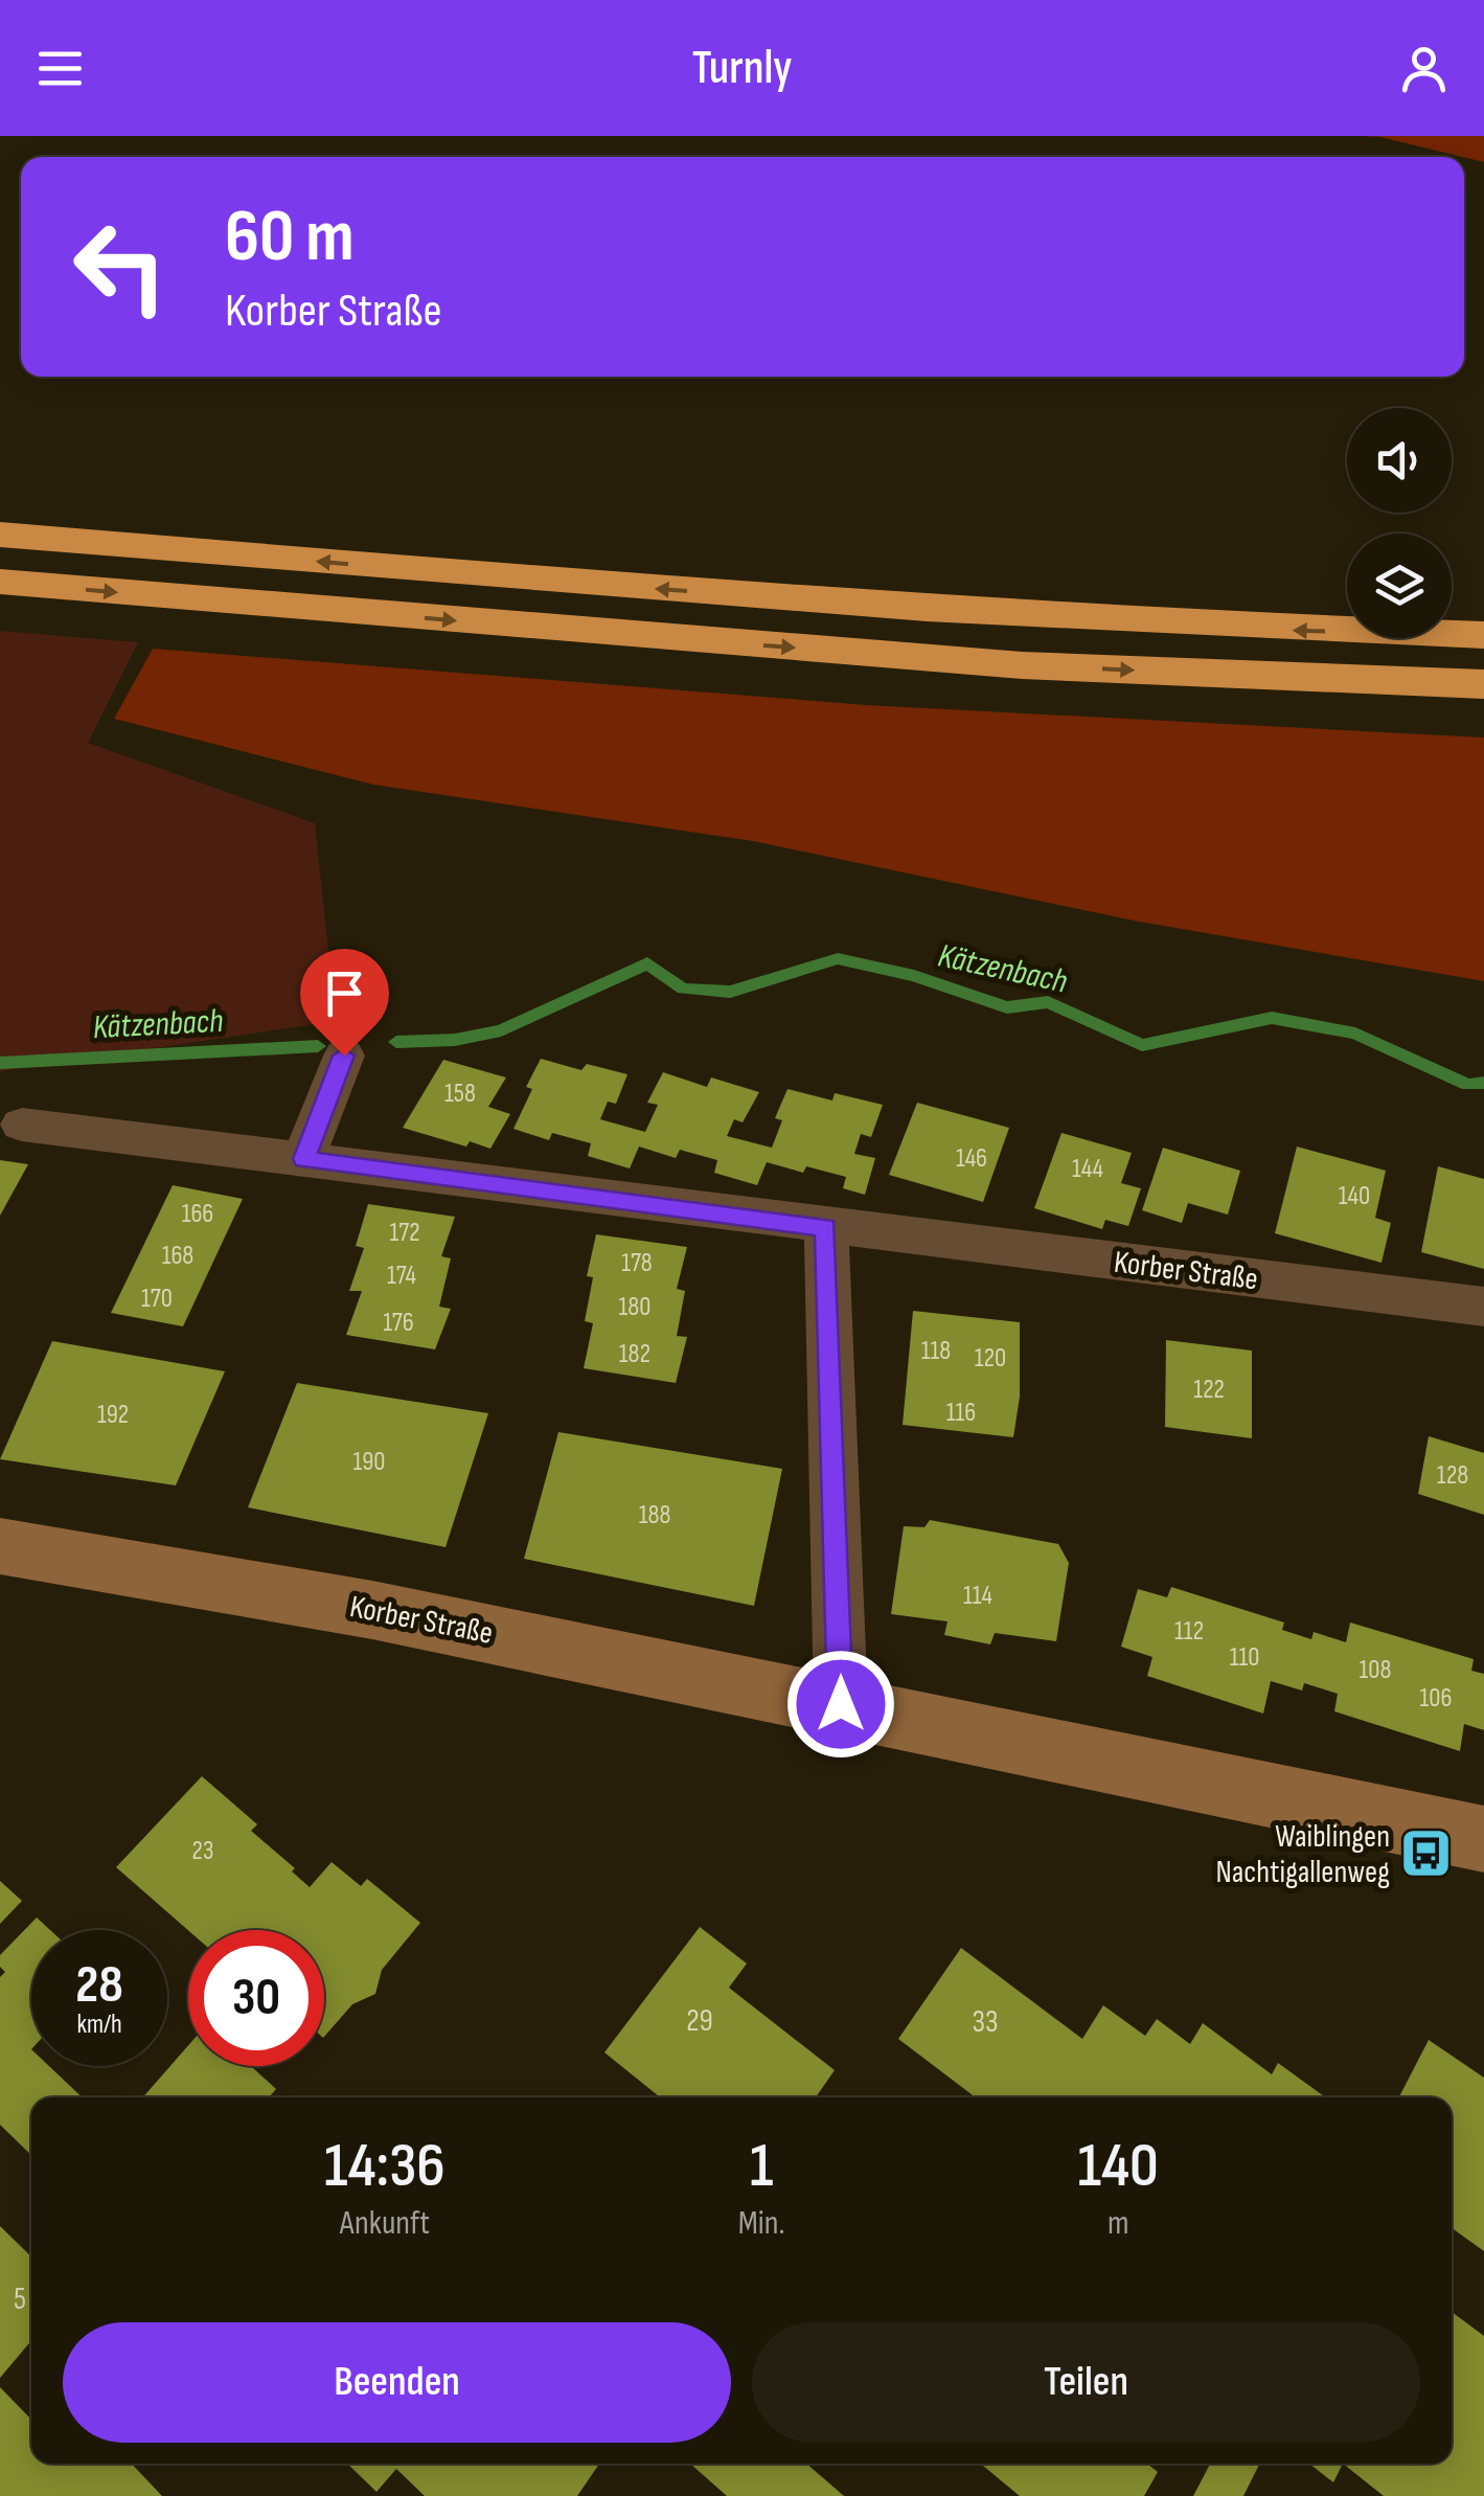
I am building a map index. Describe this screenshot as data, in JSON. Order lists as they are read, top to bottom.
{
  "streets": {
    "street": ["Korber Straße"]
  },
  "water": ["Kätzenbach"],
  "places": {
    "bus stop": ["Waiblingen Nachtigallenweg"]
  },
  "house_numbers": [
    "158",
    "146",
    "144",
    "140",
    "166",
    "172",
    "168",
    "178",
    "174",
    "170",
    "180",
    "176",
    "118",
    "182",
    "120",
    "122",
    "116",
    "192",
    "190",
    "128",
    "188",
    "114",
    "112",
    "110",
    "108",
    "106",
    "23",
    "29",
    "33",
    "5"
  ],
  "page": {
    "header": "Turnly",
    "turn": ["60 m", "Korber Straße"],
    "speed": "28 km/h",
    "limit": "30",
    "eta": [
      "14:36",
      "Ankunft",
      "1",
      "Min.",
      "140",
      "m"
    ],
    "buttons": ["Beenden", "Teilen"]
  }
}
